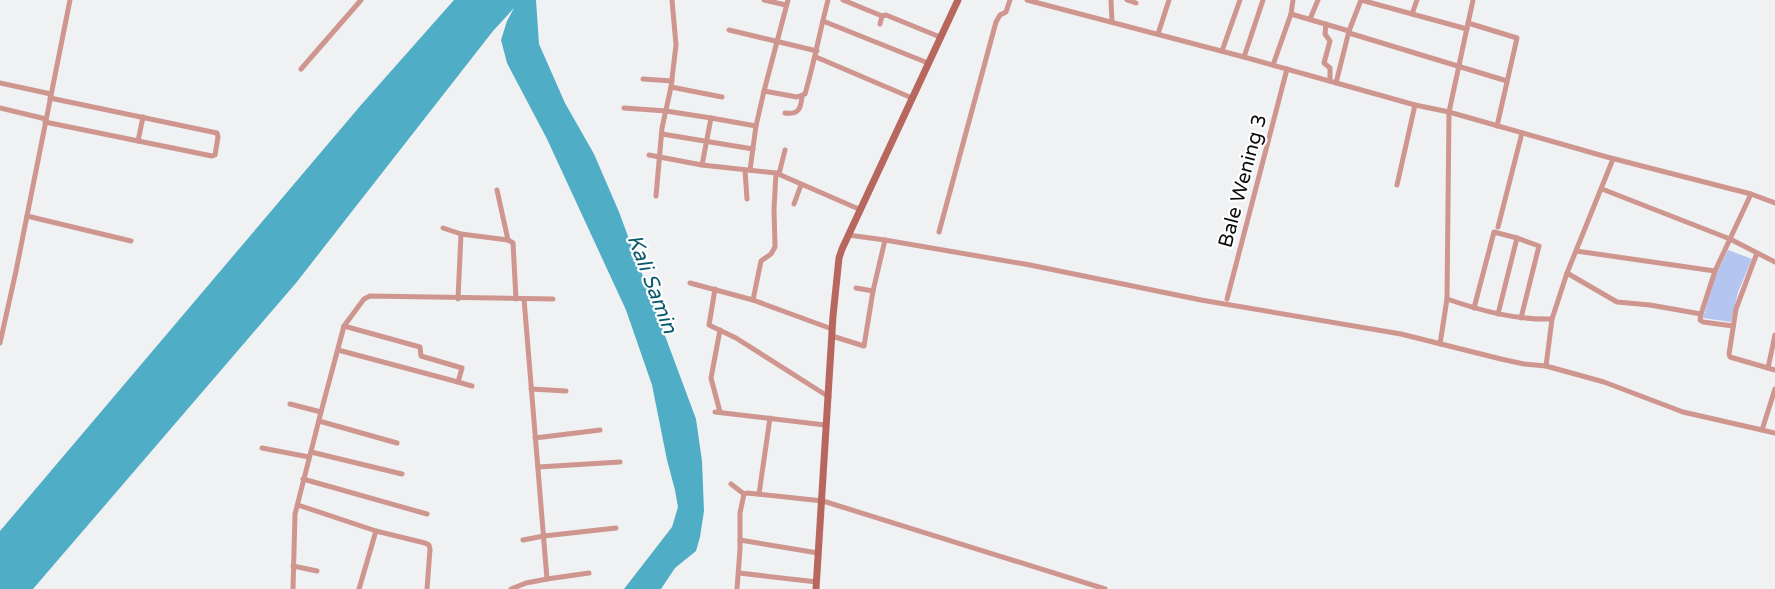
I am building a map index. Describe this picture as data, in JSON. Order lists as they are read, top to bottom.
{
  "streets": {
    "street": ["Bale Wening 3"]
  },
  "water": ["Kali Samin"]
}
